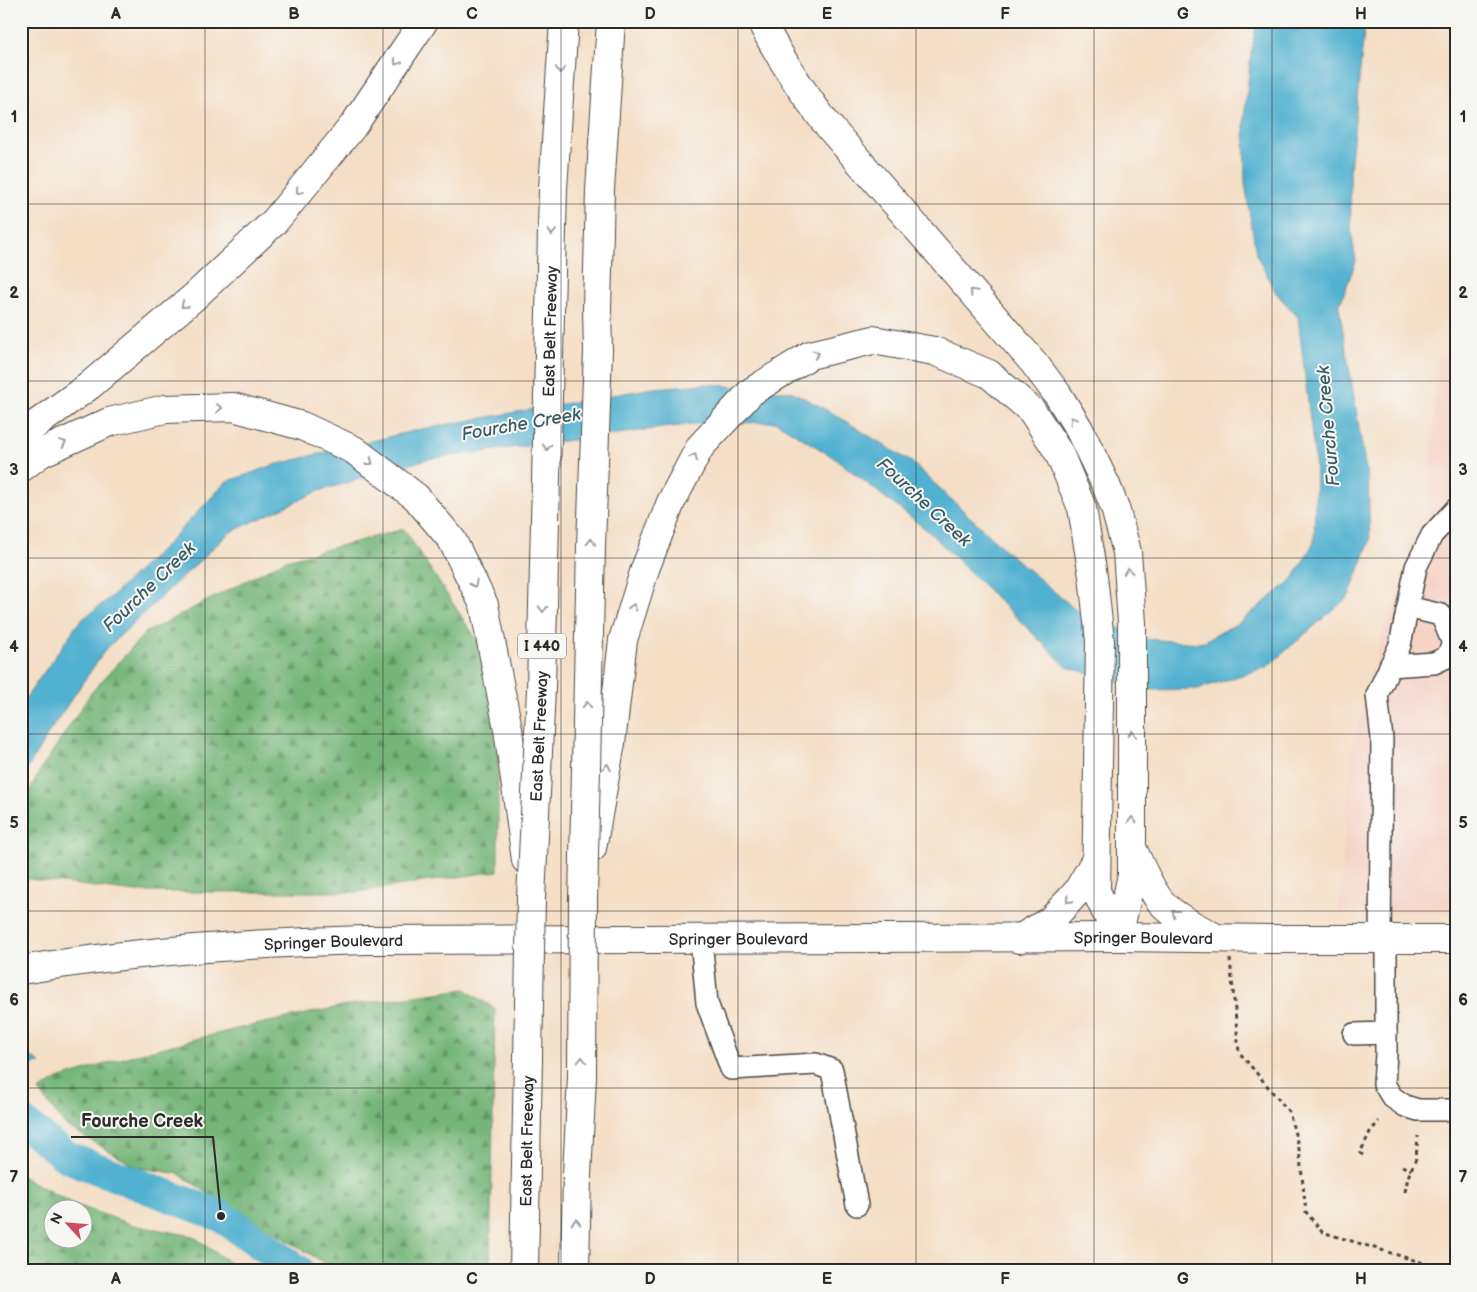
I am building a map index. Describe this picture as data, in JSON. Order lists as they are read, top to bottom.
{
  "streets": {
    "main road": ["East Belt Freeway", "I 440", "Springer Boulevard"]
  },
  "water": ["Fourche Creek"],
  "places": ["Fourche Creek"],
  "north": "top left",
  "grid": {
    "columns": [
      "A",
      "B",
      "C",
      "D",
      "E",
      "F",
      "G",
      "H"
    ],
    "rows": [
      "1",
      "2",
      "3",
      "4",
      "5",
      "6",
      "7"
    ]
  }
}
